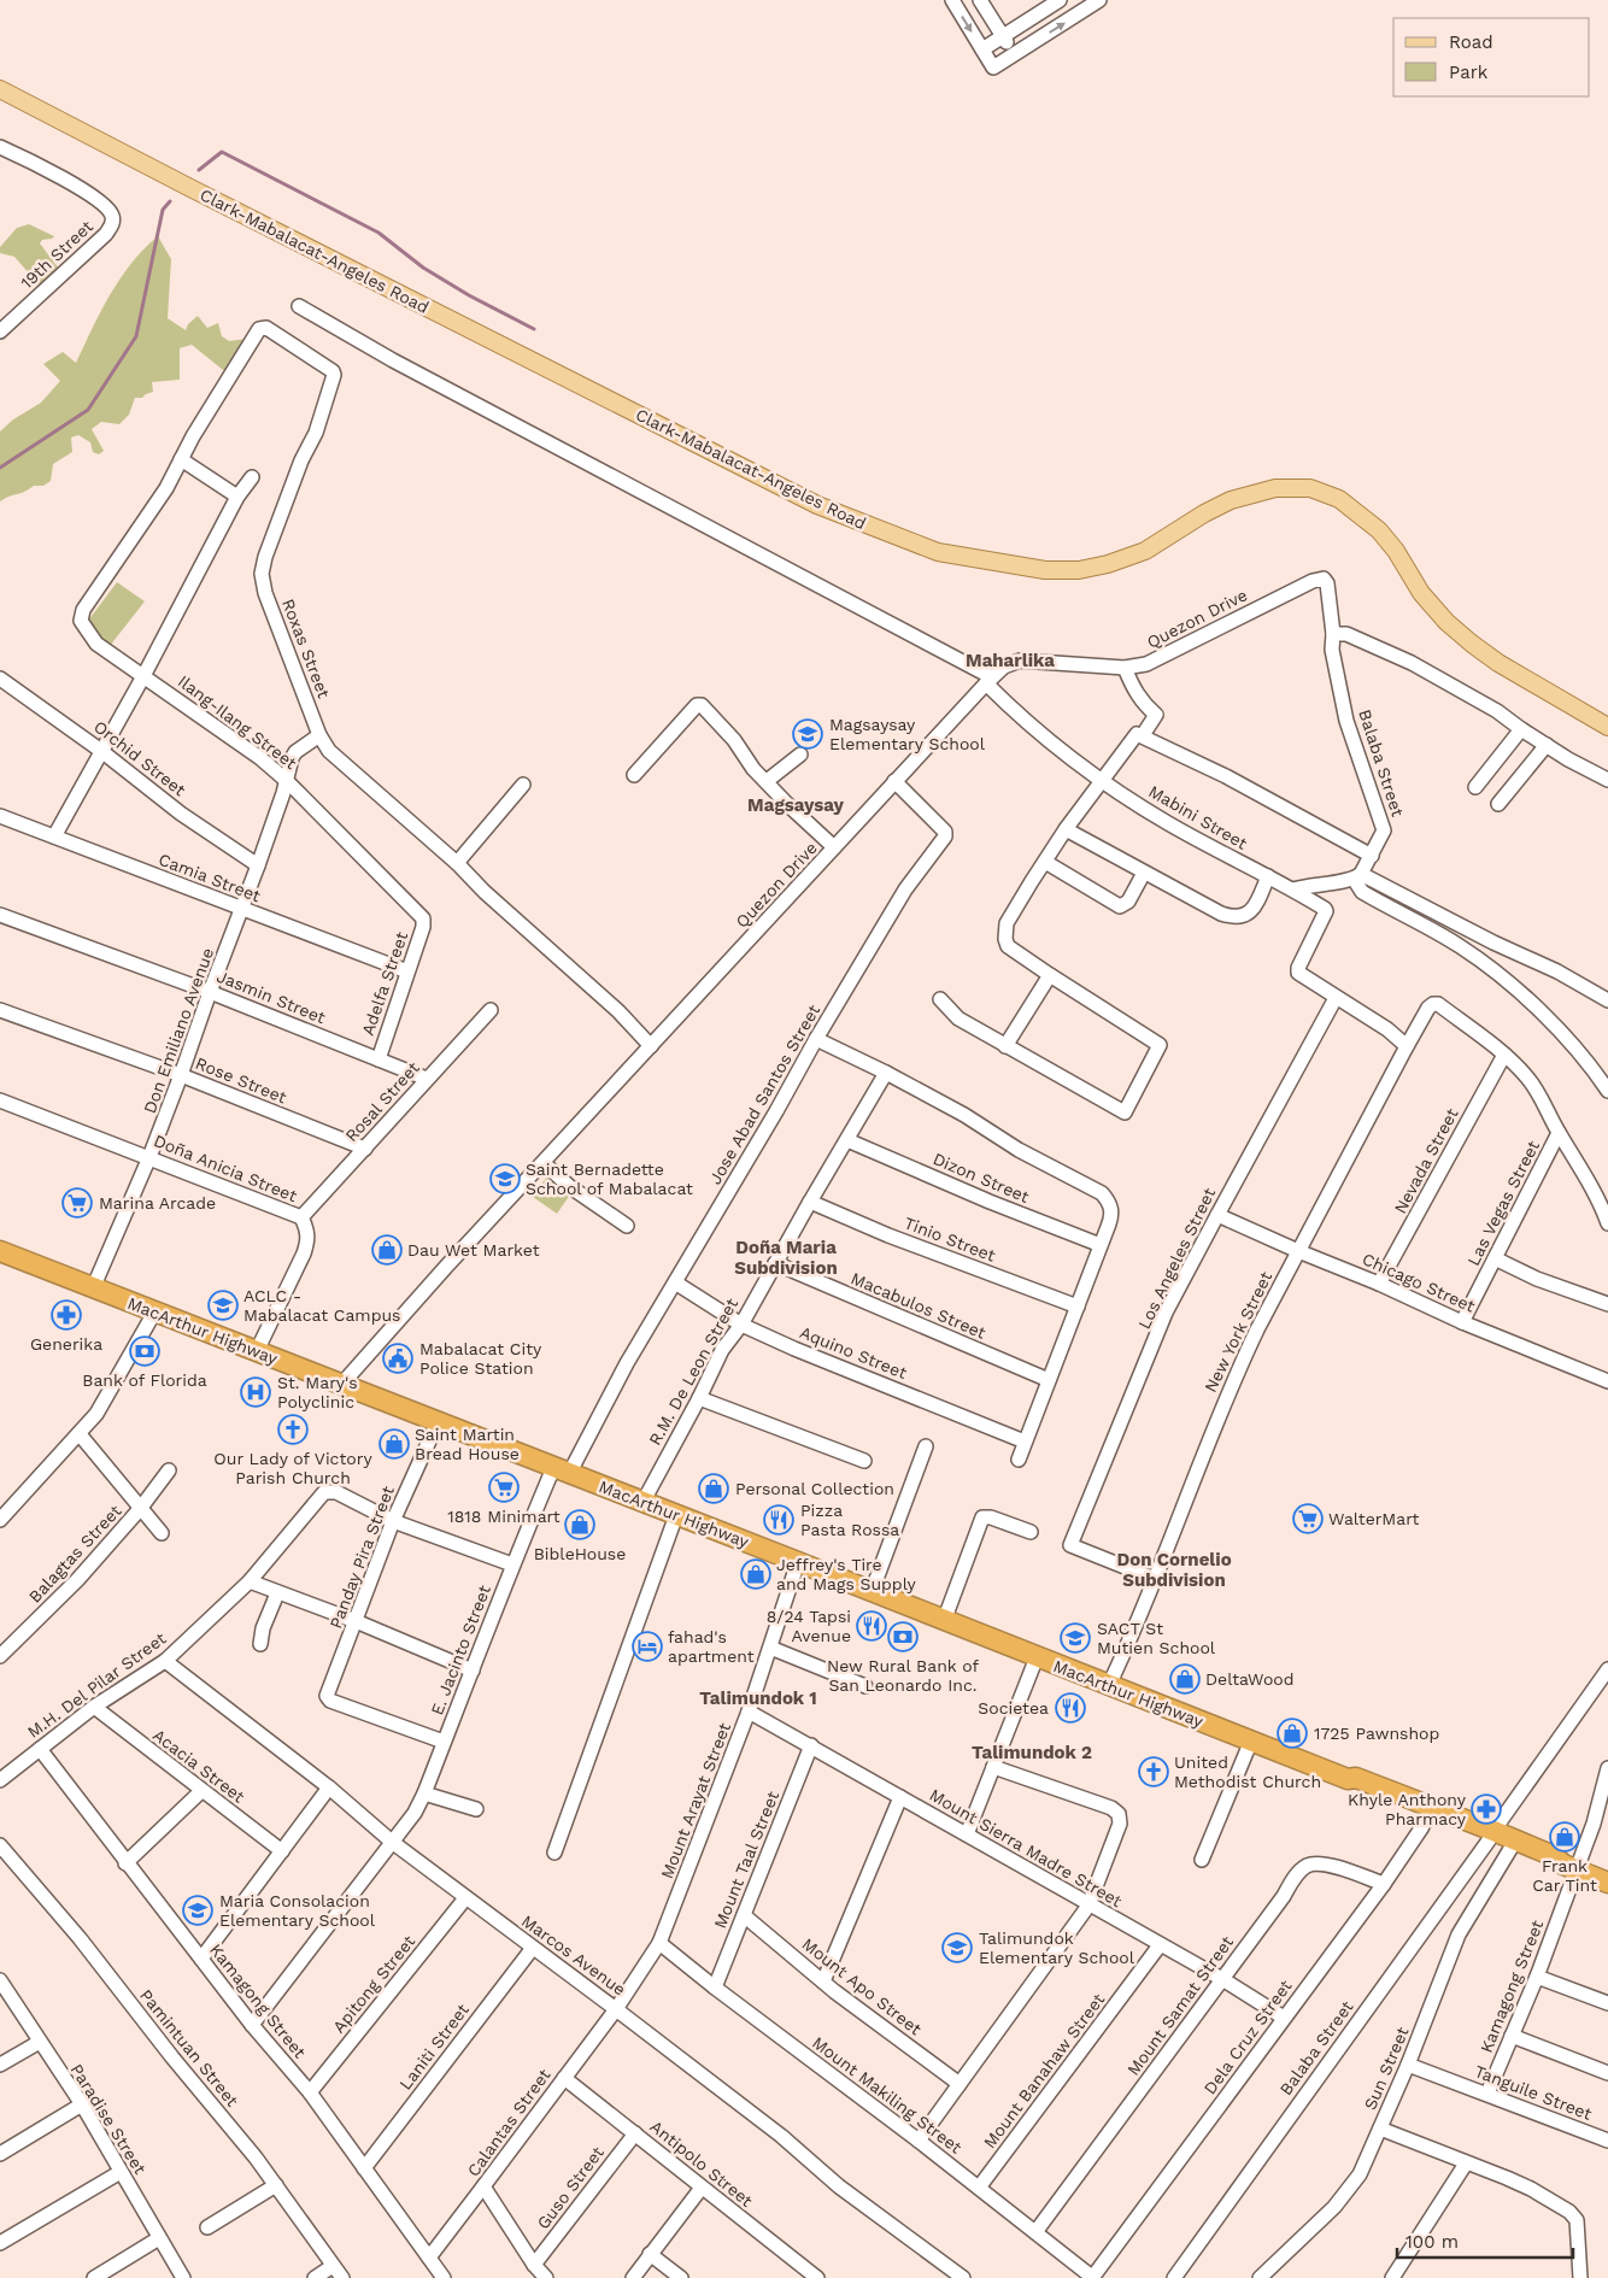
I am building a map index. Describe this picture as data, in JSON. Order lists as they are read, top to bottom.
{
  "streets": {
    "highway": ["MacArthur Highway"],
    "main road": ["Clark-Mabalacat-Angeles Road"],
    "street": [
      "19th Street",
      "Quezon Drive",
      "Roxas Street",
      "Ilang-Ilang Street",
      "Orchid Street",
      "Balaba Street",
      "Mabini Street",
      "Camia Street",
      "Adelfa Street",
      "Jasmin Street",
      "Don Emiliano Avenue",
      "Rose Street",
      "Jose Abad Santos Street",
      "Rosal Street",
      "Nevada Street",
      "Doña Anicia Street",
      "Dizon Street",
      "Las Vegas Street",
      "Tinio Street",
      "Los Angeles Street",
      "Chicago Street",
      "Macabulos Street",
      "New York Street",
      "Aquino Street",
      "R.M. De Leon Street",
      "Balagtas Street",
      "Panday Pira Street",
      "E. Jacinto Street",
      "M.H. Del Pilar Street",
      "Acacia Street",
      "Mount Arayat Street",
      "Mount Sierra Madre Street",
      "Mount Taal Street",
      "Marcos Avenue",
      "Apitong Street",
      "Mount Apo Street",
      "Kamagong Street",
      "Mount Samat Street",
      "Dela Cruz Street",
      "Laniti Street",
      "Pamintuan Street",
      "Sun Street",
      "Mount Banahaw Street",
      "Tanguile Street",
      "Mount Makiling Street",
      "Paradise Street",
      "Calantas Street",
      "Antipolo Street",
      "Guso Street"
    ]
  },
  "crossings": [
    ["Quezon Drive", "Roxas Street"],
    ["Quezon Drive", "Balaba Street"],
    ["Quezon Drive", "Mabini Street"],
    ["Quezon Drive", "Jose Abad Santos Street"],
    ["Quezon Drive", "MacArthur Highway"],
    ["Roxas Street", "Ilang-Ilang Street"],
    ["Roxas Street", "Don Emiliano Avenue"],
    ["Ilang-Ilang Street", "Adelfa Street"],
    ["Ilang-Ilang Street", "Don Emiliano Avenue"],
    ["Orchid Street", "Don Emiliano Avenue"],
    ["Balaba Street", "MacArthur Highway"],
    ["Mabini Street", "Los Angeles Street"],
    ["Camia Street", "Adelfa Street"],
    ["Camia Street", "Don Emiliano Avenue"],
    ["Adelfa Street", "Jasmin Street"],
    ["Jasmin Street", "Don Emiliano Avenue"],
    ["Jasmin Street", "Rosal Street"],
    ["Don Emiliano Avenue", "Rose Street"],
    ["Don Emiliano Avenue", "Doña Anicia Street"],
    ["Don Emiliano Avenue", "MacArthur Highway"],
    ["Rose Street", "Rosal Street"],
    ["Jose Abad Santos Street", "MacArthur Highway"],
    ["Jose Abad Santos Street", "Aquino Street"],
    ["Jose Abad Santos Street", "E. Jacinto Street"],
    ["Rosal Street", "Doña Anicia Street"],
    ["Nevada Street", "Chicago Street"],
    ["Nevada Street", "New York Street"],
    ["Doña Anicia Street", "MacArthur Highway"],
    ["Dizon Street", "R.M. De Leon Street"],
    ["Las Vegas Street", "Chicago Street"],
    ["Tinio Street", "R.M. De Leon Street"],
    ["Los Angeles Street", "Chicago Street"],
    ["Los Angeles Street", "New York Street"],
    ["Chicago Street", "New York Street"],
    ["Macabulos Street", "R.M. De Leon Street"],
    ["MacArthur Highway", "New York Street"],
    ["MacArthur Highway", "R.M. De Leon Street"],
    ["MacArthur Highway", "Panday Pira Street"],
    ["MacArthur Highway", "E. Jacinto Street"],
    ["MacArthur Highway", "Mount Arayat Street"],
    ["MacArthur Highway", "Kamagong Street"],
    ["MacArthur Highway", "Dela Cruz Street"],
    ["MacArthur Highway", "Sun Street"],
    ["Aquino Street", "R.M. De Leon Street"],
    ["Panday Pira Street", "E. Jacinto Street"],
    ["Panday Pira Street", "M.H. Del Pilar Street"],
    ["E. Jacinto Street", "Marcos Avenue"],
    ["E. Jacinto Street", "Kamagong Street"],
    ["M.H. Del Pilar Street", "Acacia Street"],
    ["M.H. Del Pilar Street", "Marcos Avenue"],
    ["M.H. Del Pilar Street", "Kamagong Street"],
    ["Mount Arayat Street", "Mount Sierra Madre Street"],
    ["Mount Arayat Street", "Marcos Avenue"],
    ["Mount Arayat Street", "Mount Makiling Street"],
    ["Mount Arayat Street", "Calantas Street"],
    ["Mount Sierra Madre Street", "Mount Taal Street"],
    ["Mount Sierra Madre Street", "Mount Samat Street"],
    ["Mount Sierra Madre Street", "Dela Cruz Street"],
    ["Mount Sierra Madre Street", "Mount Banahaw Street"],
    ["Mount Taal Street", "Mount Apo Street"],
    ["Mount Taal Street", "Mount Makiling Street"],
    ["Marcos Avenue", "Apitong Street"],
    ["Marcos Avenue", "Laniti Street"],
    ["Marcos Avenue", "Calantas Street"],
    ["Apitong Street", "Kamagong Street"],
    ["Kamagong Street", "Laniti Street"],
    ["Kamagong Street", "Tanguile Street"],
    ["Kamagong Street", "Calantas Street"],
    ["Mount Samat Street", "Dela Cruz Street"],
    ["Mount Samat Street", "Mount Makiling Street"],
    ["Dela Cruz Street", "Mount Makiling Street"],
    ["Sun Street", "Tanguile Street"],
    ["Mount Banahaw Street", "Mount Makiling Street"],
    ["Calantas Street", "Antipolo Street"],
    ["Antipolo Street", "Guso Street"]
  ],
  "districts": [
    "Maharlika",
    "Magsaysay",
    "Doña Maria Subdivision",
    "Don Cornelio Subdivision",
    "Talimundok 1",
    "Talimundok 2"
  ],
  "places": {
    "school or university": [
      "Magsaysay Elementary School",
      "Saint Bernadette School of Mabalacat",
      "ACLC - Mabalacat Campus",
      "SACT St Mutien School",
      "Maria Consolacion Elementary School",
      "Talimundok Elementary School"
    ],
    "supermarket": ["Marina Arcade", "1818 Minimart", "WalterMart"],
    "shop": [
      "Dau Wet Market",
      "Saint Martin Bread House",
      "Personal Collection",
      "BibleHouse",
      "Jeffrey's Tire and Mags Supply",
      "DeltaWood",
      "1725 Pawnshop",
      "Frank Car Tint"
    ],
    "pharmacy": ["Generika", "Khyle Anthony Pharmacy"],
    "bank": ["Bank of Florida", "New Rural Bank of San Leonardo Inc."],
    "public building": ["Mabalacat City Police Station"],
    "hospital": ["St. Mary's Polyclinic"],
    "church": ["Our Lady of Victory Parish Church", "United Methodist Church"],
    "restaurant": ["Pizza Pasta Rossa", "8/24 Tapsi Avenue", "Societea"],
    "hotel": ["fahad's apartment"]
  },
  "legend": ["Road", "Park"],
  "scale_bar": "100 m"
}
